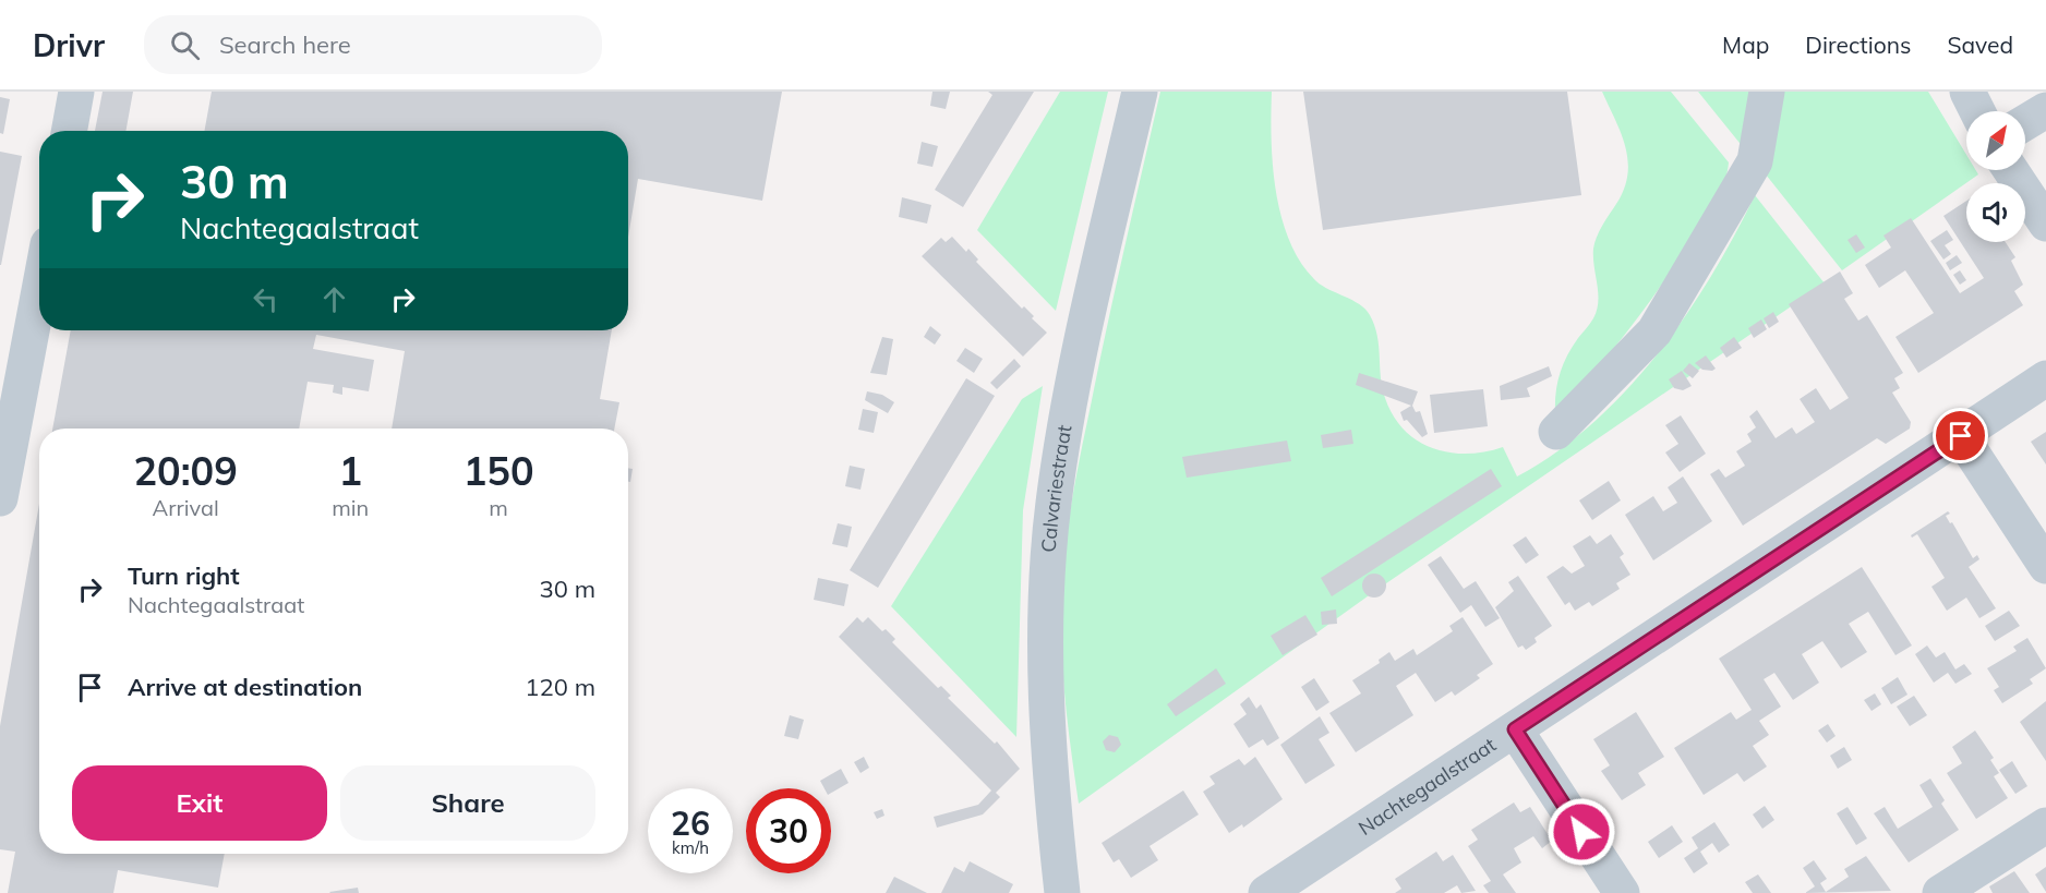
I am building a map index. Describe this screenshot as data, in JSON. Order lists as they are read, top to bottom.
{
  "streets": {
    "street": ["Calvariestraat", "Nachtegaalstraat"]
  },
  "north": "top right",
  "page": {
    "header": "Drivr",
    "search": "Search here",
    "nav": ["Map", "Directions", "Saved"],
    "turn": ["30 m", "Nachtegaalstraat"],
    "eta": [
      "20:09",
      "Arrival",
      "1",
      "min",
      "150",
      "m"
    ],
    "list": [
      {
        "name": "Turn right",
        "note": "Nachtegaalstraat",
        "value": "30 m"
      },
      {
        "name": "Arrive at destination",
        "value": "120 m"
      }
    ],
    "buttons": ["Exit", "Share"],
    "speed": "26 km/h",
    "limit": "30"
  }
}
